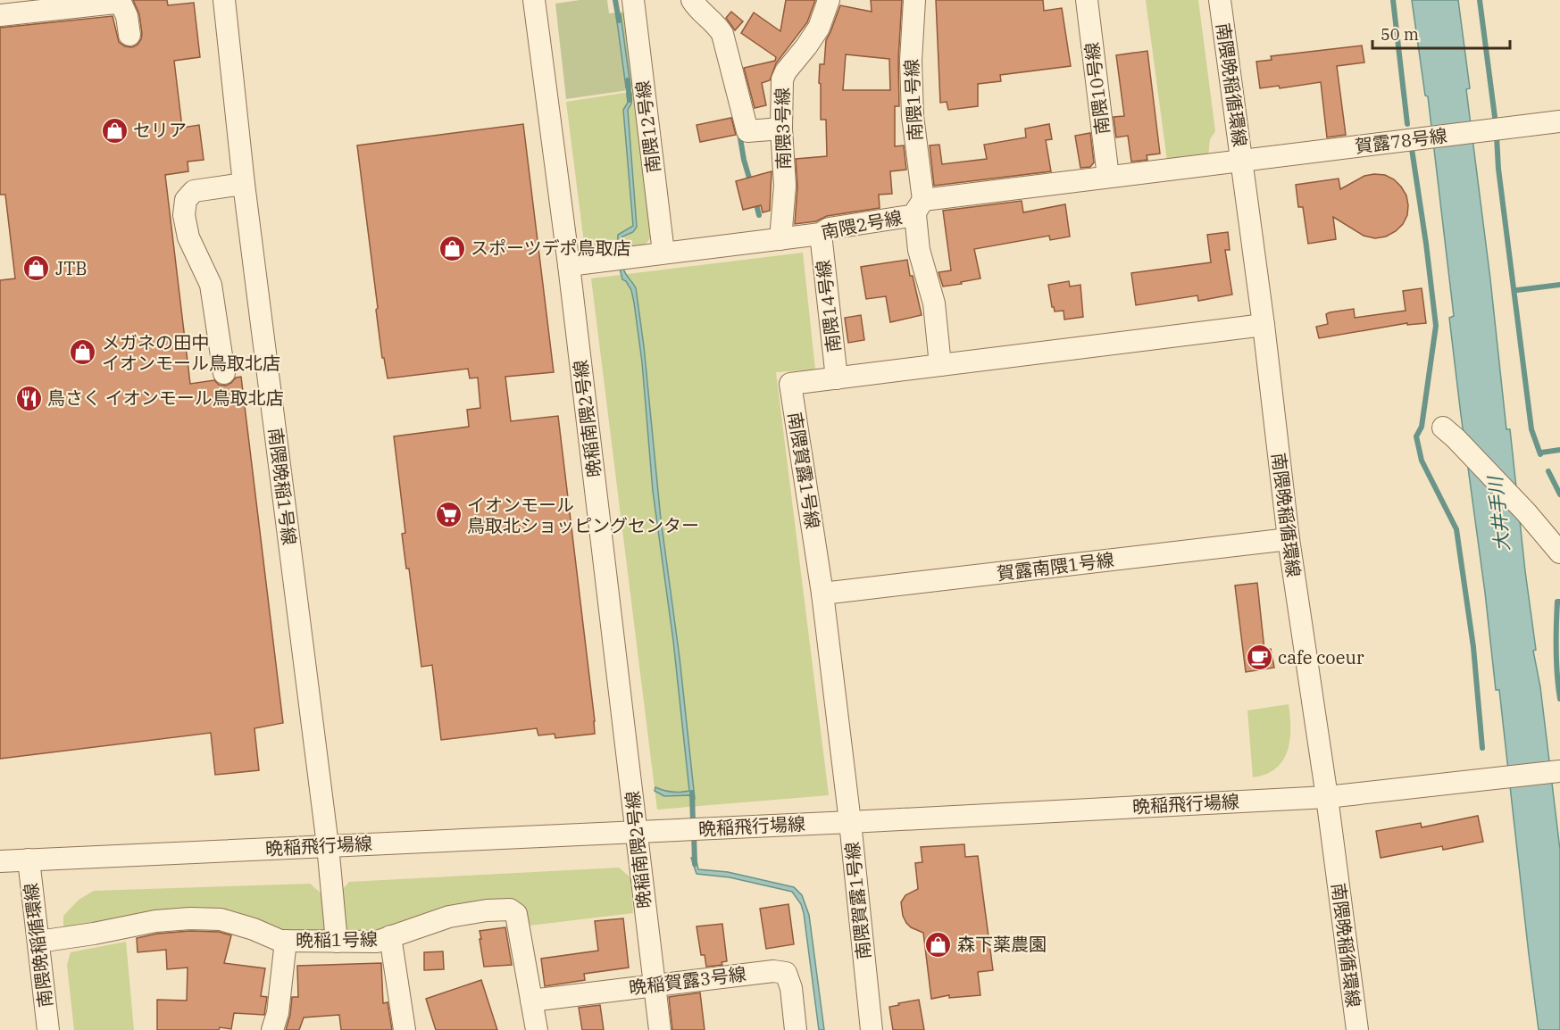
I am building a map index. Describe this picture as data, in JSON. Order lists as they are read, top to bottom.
{
  "streets": {
    "street": [
      "南隈晩稲循環線",
      "南隈10号線",
      "南隈1号線",
      "南隈12号線",
      "南隈3号線",
      "賀露78号線",
      "南隈2号線",
      "南隈14号線",
      "晩稲南隈2号線",
      "南隈賀露1号線",
      "南隈晩稲1号線",
      "賀露南隈1号線",
      "晩稲飛行場線",
      "晩稲1号線",
      "晩稲賀露3号線"
    ]
  },
  "crossings": [
    ["南隈晩稲循環線", "賀露78号線"],
    ["南隈晩稲循環線", "南隈2号線"],
    ["南隈晩稲循環線", "南隈賀露1号線"],
    ["南隈晩稲循環線", "賀露南隈1号線"],
    ["南隈晩稲循環線", "晩稲飛行場線"],
    ["南隈晩稲循環線", "晩稲1号線"],
    ["南隈10号線", "南隈2号線"],
    ["南隈1号線", "南隈2号線"],
    ["南隈1号線", "南隈賀露1号線"],
    ["南隈12号線", "南隈2号線"],
    ["南隈3号線", "南隈2号線"],
    ["賀露78号線", "南隈2号線"],
    ["南隈2号線", "南隈14号線"],
    ["南隈2号線", "晩稲南隈2号線"],
    ["南隈14号線", "南隈賀露1号線"],
    ["晩稲南隈2号線", "晩稲飛行場線"],
    ["晩稲南隈2号線", "晩稲賀露3号線"],
    ["南隈賀露1号線", "賀露南隈1号線"],
    ["南隈賀露1号線", "晩稲飛行場線"],
    ["南隈晩稲1号線", "晩稲飛行場線"],
    ["南隈晩稲1号線", "晩稲1号線"],
    ["晩稲1号線", "晩稲賀露3号線"]
  ],
  "water": ["大井手川"],
  "places": {
    "shop": [
      "セリア",
      "スポーツデポ鳥取店",
      "JTB",
      "メガネの田中 イオンモール鳥取北店",
      "森下薬農園"
    ],
    "restaurant": ["鳥さく イオンモール鳥取北店"],
    "supermarket": ["イオンモール 鳥取北ショッピングセンター"],
    "cafe": ["cafe coeur"]
  },
  "scale_bar": "50 m"
}
